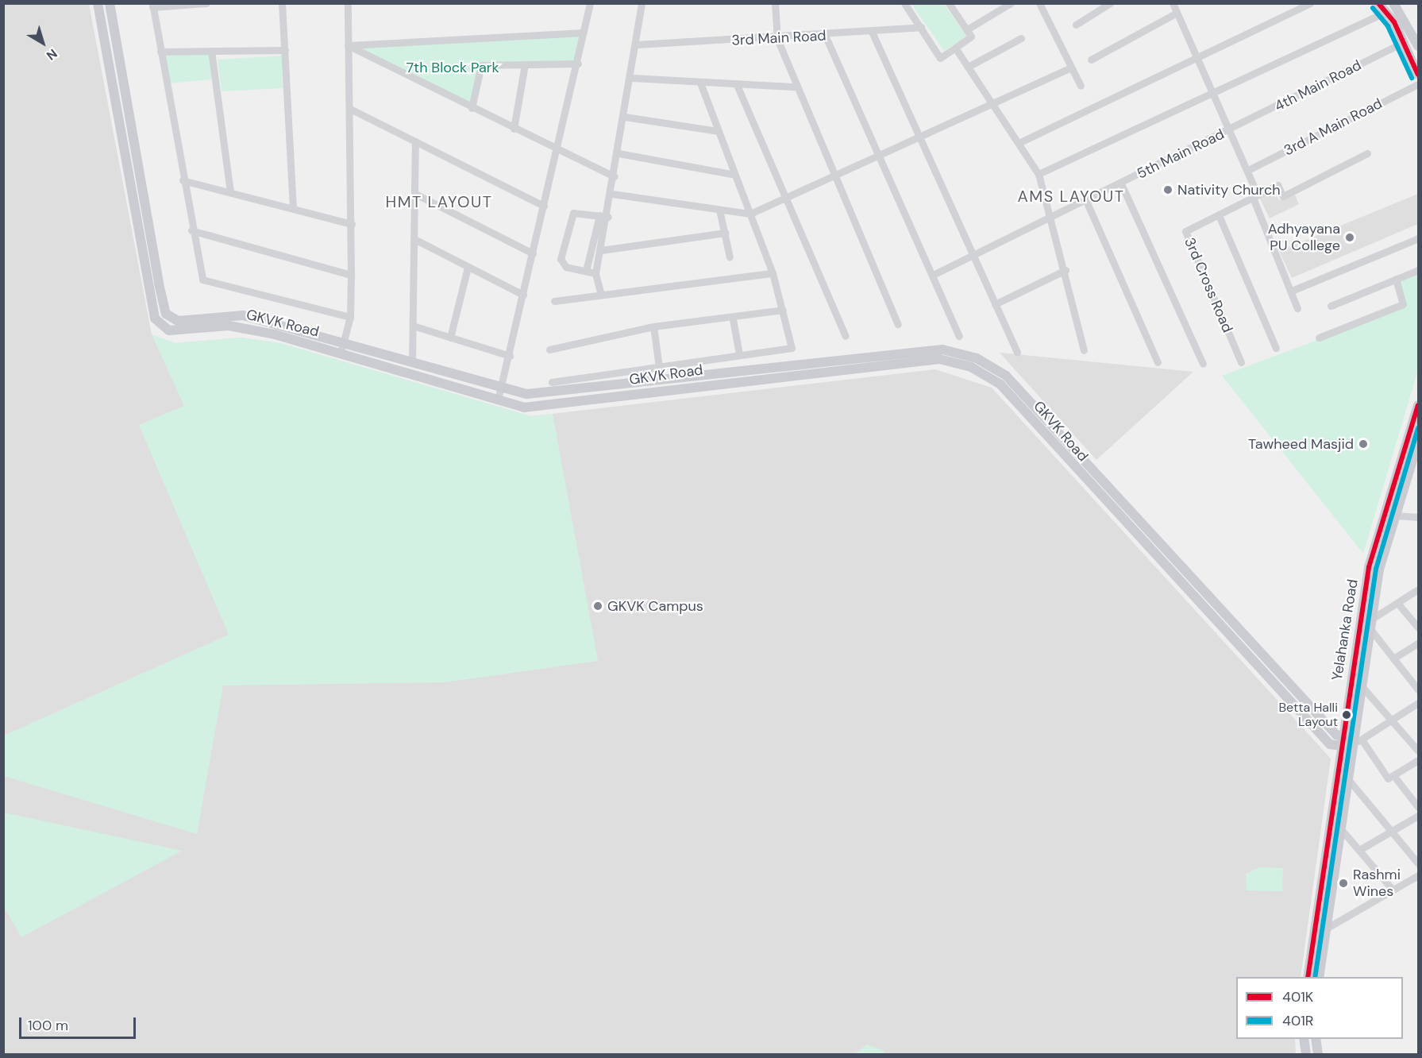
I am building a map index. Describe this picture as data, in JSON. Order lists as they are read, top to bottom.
{
  "streets": {
    "main road": ["GKVK Road", "Yelahanka Road"],
    "street": [
      "3rd Main Road",
      "4th Main Road",
      "3rd A Main Road",
      "5th Main Road",
      "3rd Cross Road"
    ]
  },
  "crossings": [
    ["4th Main Road", "5th Main Road"],
    ["GKVK Road", "Yelahanka Road"]
  ],
  "districts": ["AMS LAYOUT", "HMT LAYOUT"],
  "parks": ["7th Block Park"],
  "places": [
    "Nativity Church",
    "Adhyayana PU College",
    "Tawheed Masjid",
    "GKVK Campus",
    "Betta Halli Layout",
    "Rashmi Wines"
  ],
  "lines": ["transit line 401K", "transit line 401R"],
  "legend": ["401K", "401R"],
  "scale_bar": "100 m",
  "north": "bottom right"
}
